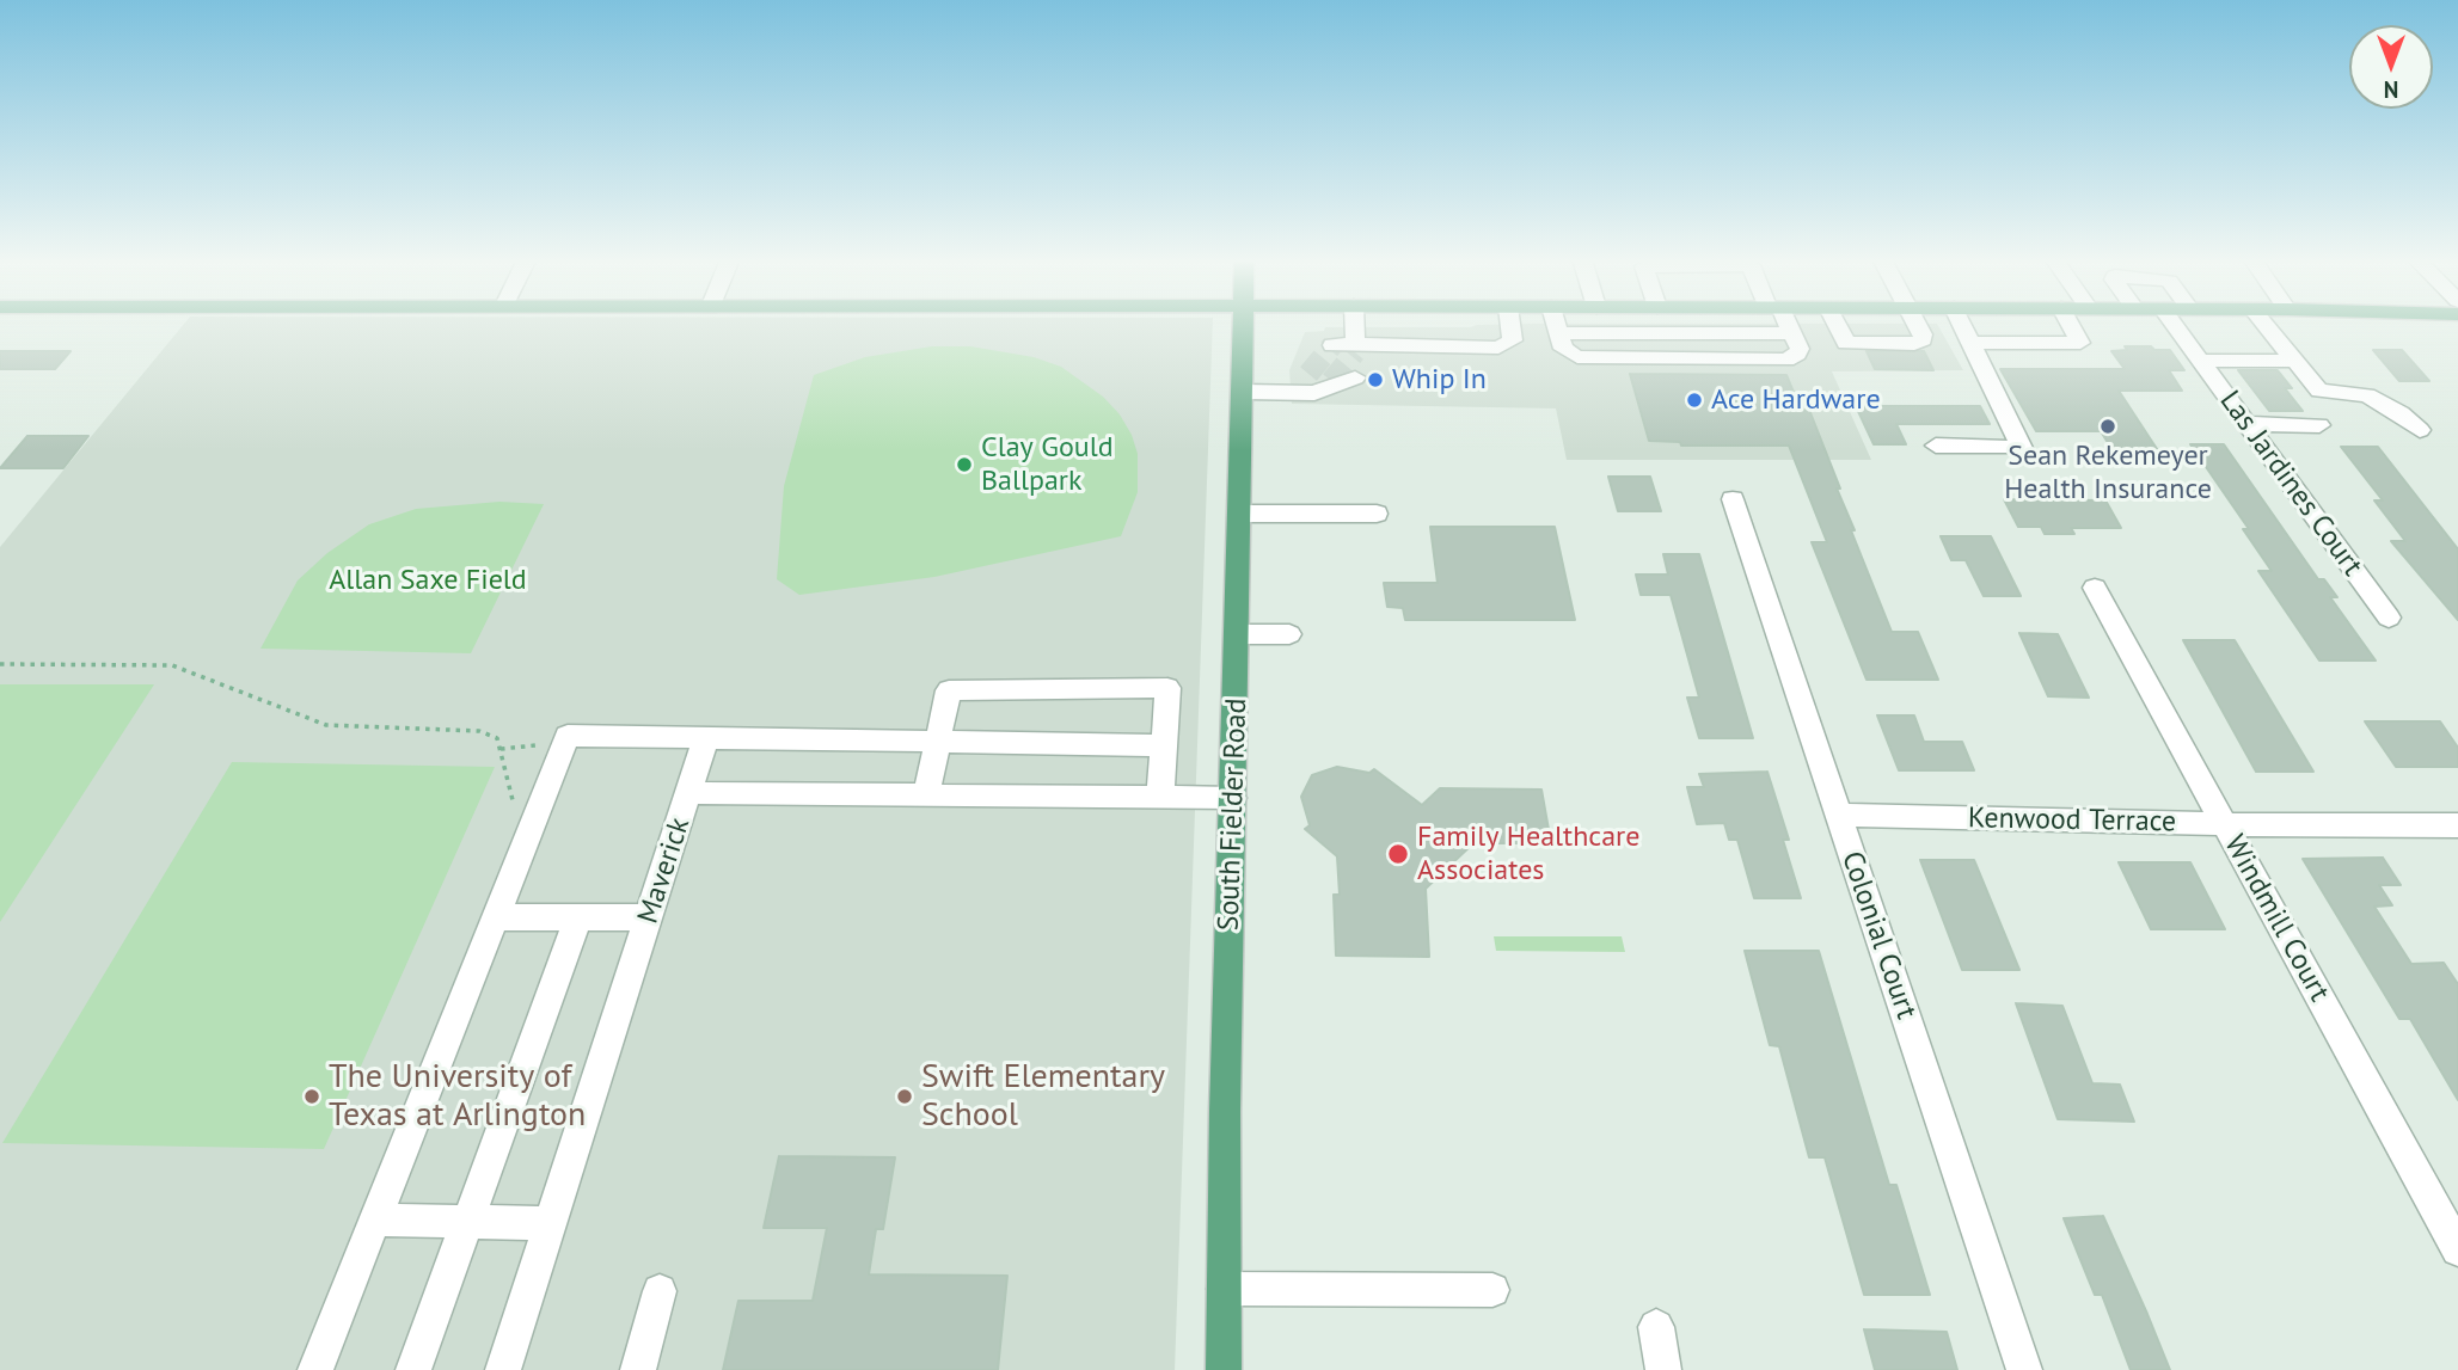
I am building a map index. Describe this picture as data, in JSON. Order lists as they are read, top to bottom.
{
  "streets": {
    "main road": ["South Fielder Road"],
    "street": [
      "Las Jardines Court",
      "Kenwood Terrace",
      "Maverick",
      "Windmill Court",
      "Colonial Court"
    ]
  },
  "crossings": [
    ["South Fielder Road", "Maverick"],
    ["Kenwood Terrace", "Windmill Court"],
    ["Kenwood Terrace", "Colonial Court"]
  ],
  "parks": ["Allan Saxe Field"],
  "places": [
    "Whip In",
    "Ace Hardware",
    "Sean Rekemeyer Health Insurance",
    "Clay Gould Ballpark",
    "Family Healthcare Associates",
    "The University of Texas at Arlington",
    "Swift Elementary School"
  ],
  "north": "bottom"
}
